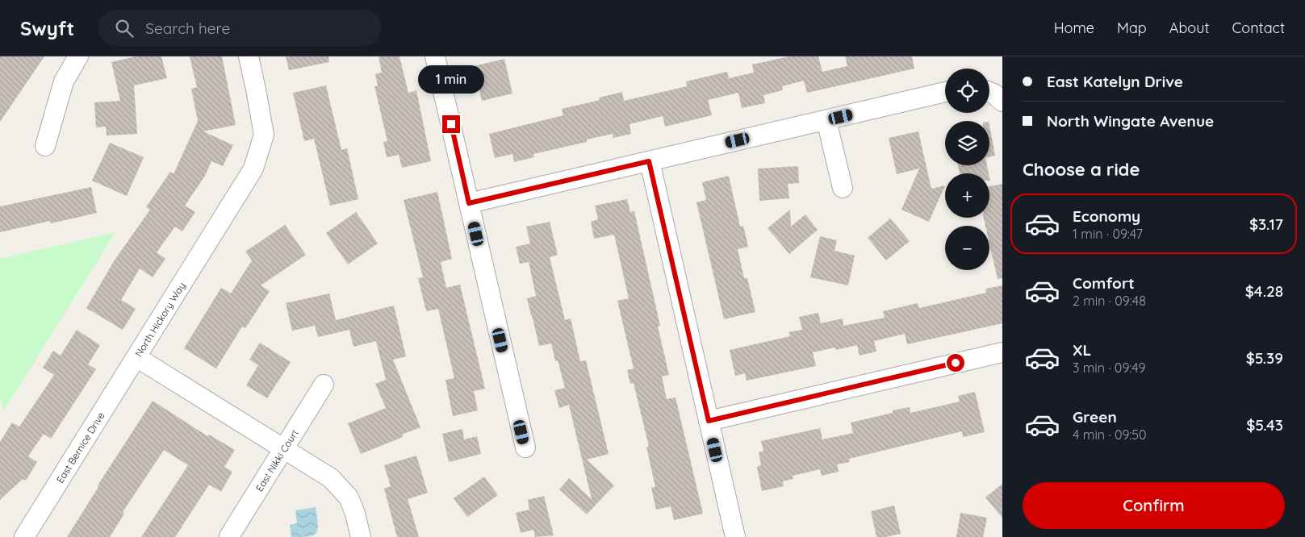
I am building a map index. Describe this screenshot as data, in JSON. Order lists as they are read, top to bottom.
{
  "streets": {
    "street": ["North Hickory Way", "East Bernice Drive", "East Nikki Court"]
  },
  "crossings": [
    ["North Hickory Way", "East Bernice Drive"],
    ["North Hickory Way", "East Nikki Court"]
  ],
  "page": {
    "header": "Swyft",
    "search": "Search here",
    "nav": [
      "Home",
      "Map",
      "About",
      "Contact"
    ],
    "banner": ["East Katelyn Drive", "North Wingate Avenue"],
    "bubble": "1 min",
    "map_buttons": ["+", "−"],
    "heading": "Choose a ride",
    "list": [
      {
        "name": "Economy",
        "note": "1 min · 09:47",
        "value": "$3.17"
      },
      {
        "name": "Comfort",
        "note": "2 min · 09:48",
        "value": "$4.28"
      },
      {
        "name": "XL",
        "note": "3 min · 09:49",
        "value": "$5.39"
      },
      {
        "name": "Green",
        "note": "4 min · 09:50",
        "value": "$5.43"
      }
    ],
    "buttons": "Confirm"
  }
}
